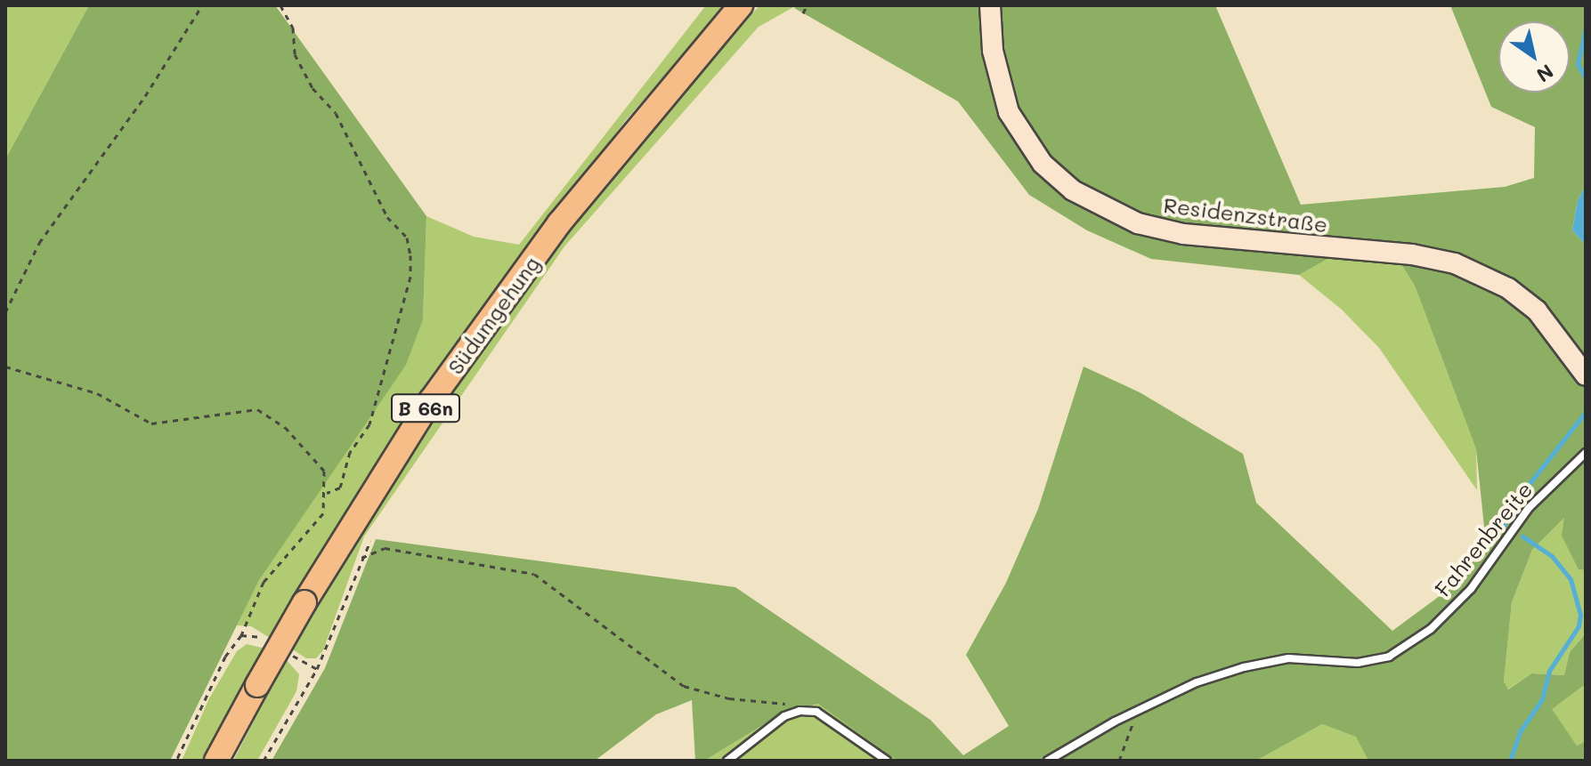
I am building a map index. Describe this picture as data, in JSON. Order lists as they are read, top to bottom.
{
  "streets": {
    "main road": ["Residenzstraße", "Südumgehung", "B 66n"],
    "lane": ["Fahrenbreite"]
  },
  "north": "bottom right"
}
